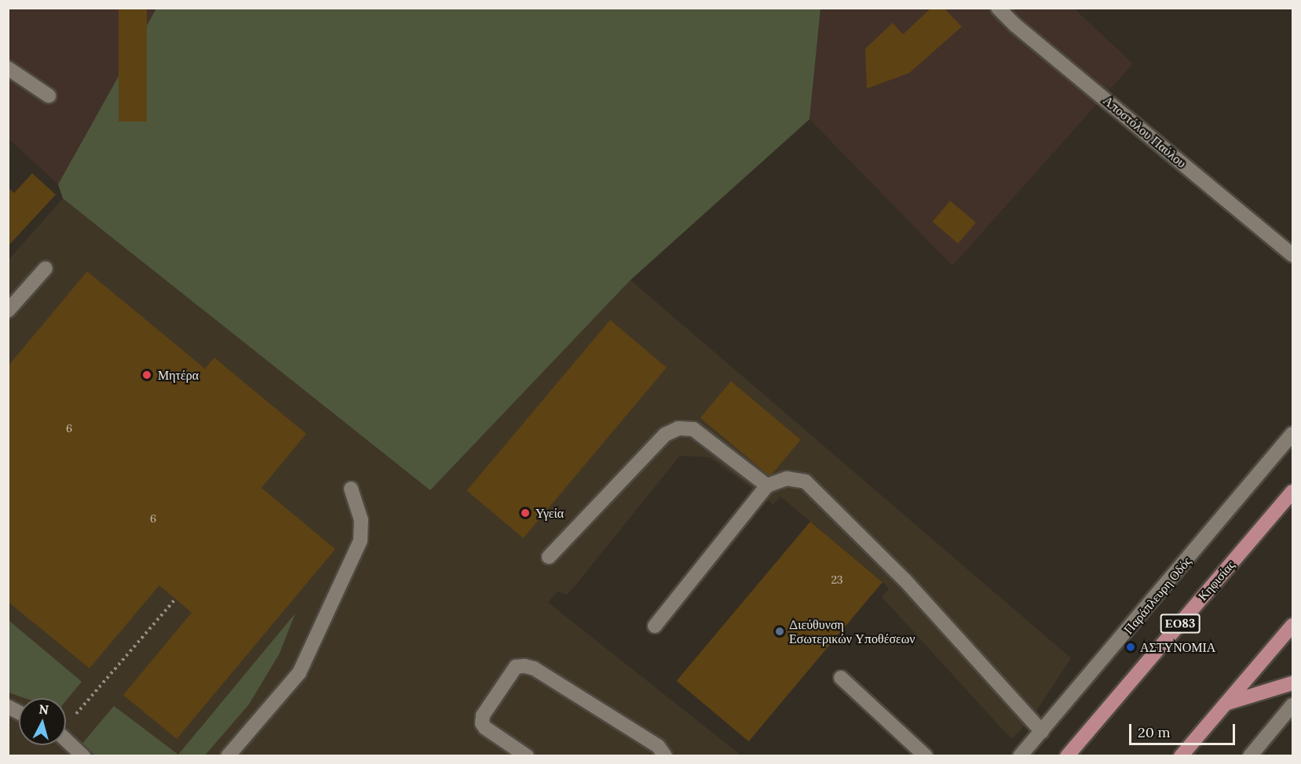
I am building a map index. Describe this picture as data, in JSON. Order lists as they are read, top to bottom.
{
  "streets": {
    "main road": ["Κηφισίας", "ΕΟ83"],
    "street": ["Αποστόλου Παύλου", "Παράπλευρη Οδός"]
  },
  "places": [
    "Μητέρα",
    "Υγεία",
    "Διεύθυνση Εσωτερικών Υποθέσεων",
    "ΑΣΤΥΝΟΜΙΑ"
  ],
  "house_numbers": ["6", "6", "23"],
  "scale_bar": "20 m",
  "north": "top"
}
